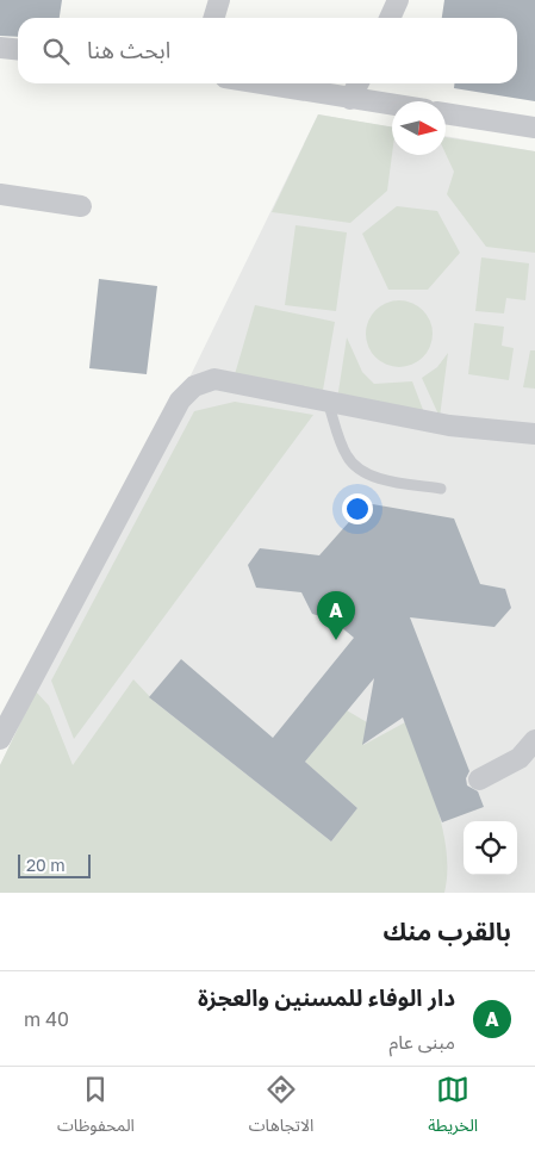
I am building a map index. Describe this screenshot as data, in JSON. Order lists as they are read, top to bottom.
{
  "scale_bar": "20 m",
  "north": "right",
  "page": {
    "search": "ابحث هنا",
    "pins": "A",
    "scale": "20 m",
    "heading": "بالقرب منك",
    "list": [
      {
        "mark": "A",
        "name": "دار الوفاء للمسنين والعجزة",
        "note": "مبنى عام",
        "value": "40 m"
      }
    ],
    "nav": ["الخريطة", "الاتجاهات", "المحفوظات"]
  }
}
